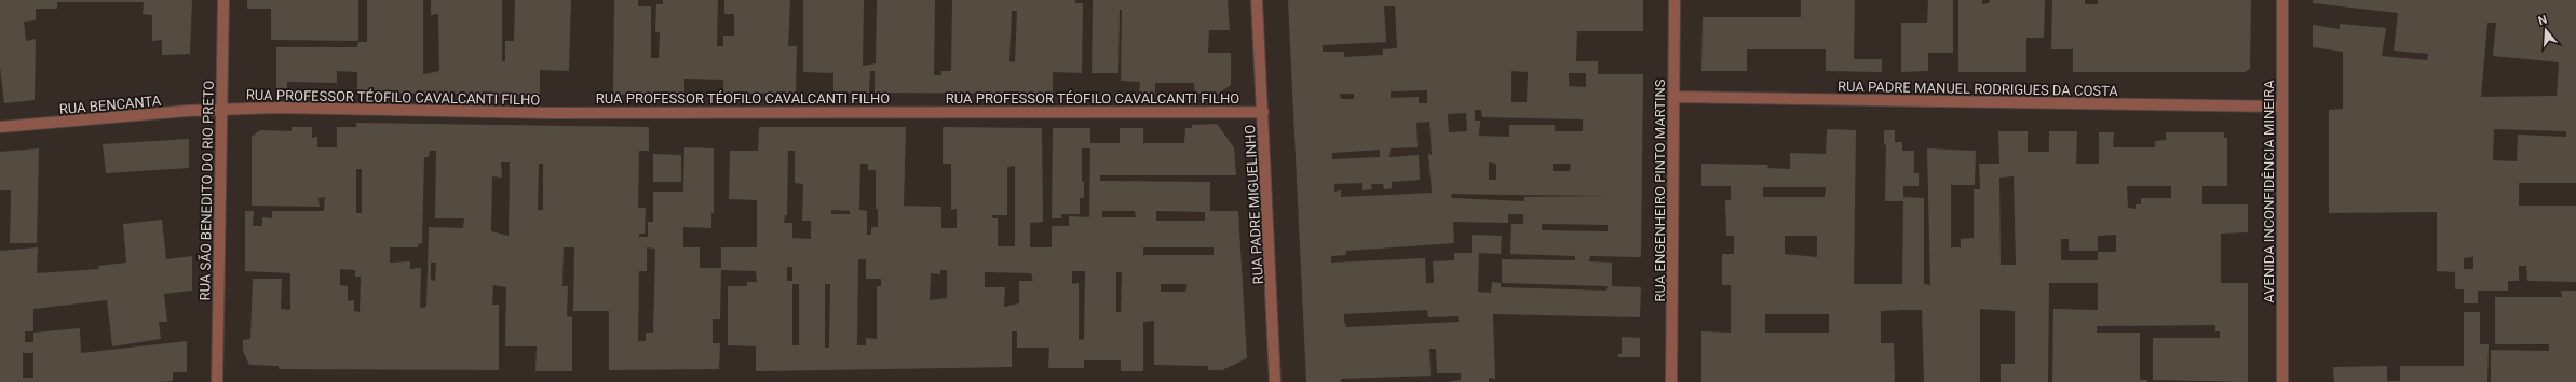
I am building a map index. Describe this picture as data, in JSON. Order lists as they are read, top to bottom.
{
  "streets": {
    "street": [
      "RUA PADRE MANUEL RODRIGUES DA COSTA",
      "RUA PROFESSOR TÉOFILO CAVALCANTI FILHO",
      "RUA BENCANTA",
      "RUA SÃO BENEDITO DO RIO PRETO",
      "RUA ENGENHEIRO PINTO MARTINS",
      "AVENIDA INCONFIDÊNCIA MINEIRA",
      "RUA PADRE MIGUELINHO"
    ]
  },
  "crossings": [
    ["RUA PADRE MANUEL RODRIGUES DA COSTA", "RUA ENGENHEIRO PINTO MARTINS"],
    ["RUA PADRE MANUEL RODRIGUES DA COSTA", "AVENIDA INCONFIDÊNCIA MINEIRA"],
    ["RUA PROFESSOR TÉOFILO CAVALCANTI FILHO", "RUA BENCANTA"],
    ["RUA PROFESSOR TÉOFILO CAVALCANTI FILHO", "RUA SÃO BENEDITO DO RIO PRETO"],
    ["RUA PROFESSOR TÉOFILO CAVALCANTI FILHO", "RUA PADRE MIGUELINHO"],
    ["RUA BENCANTA", "RUA SÃO BENEDITO DO RIO PRETO"]
  ],
  "north": "top"
}
